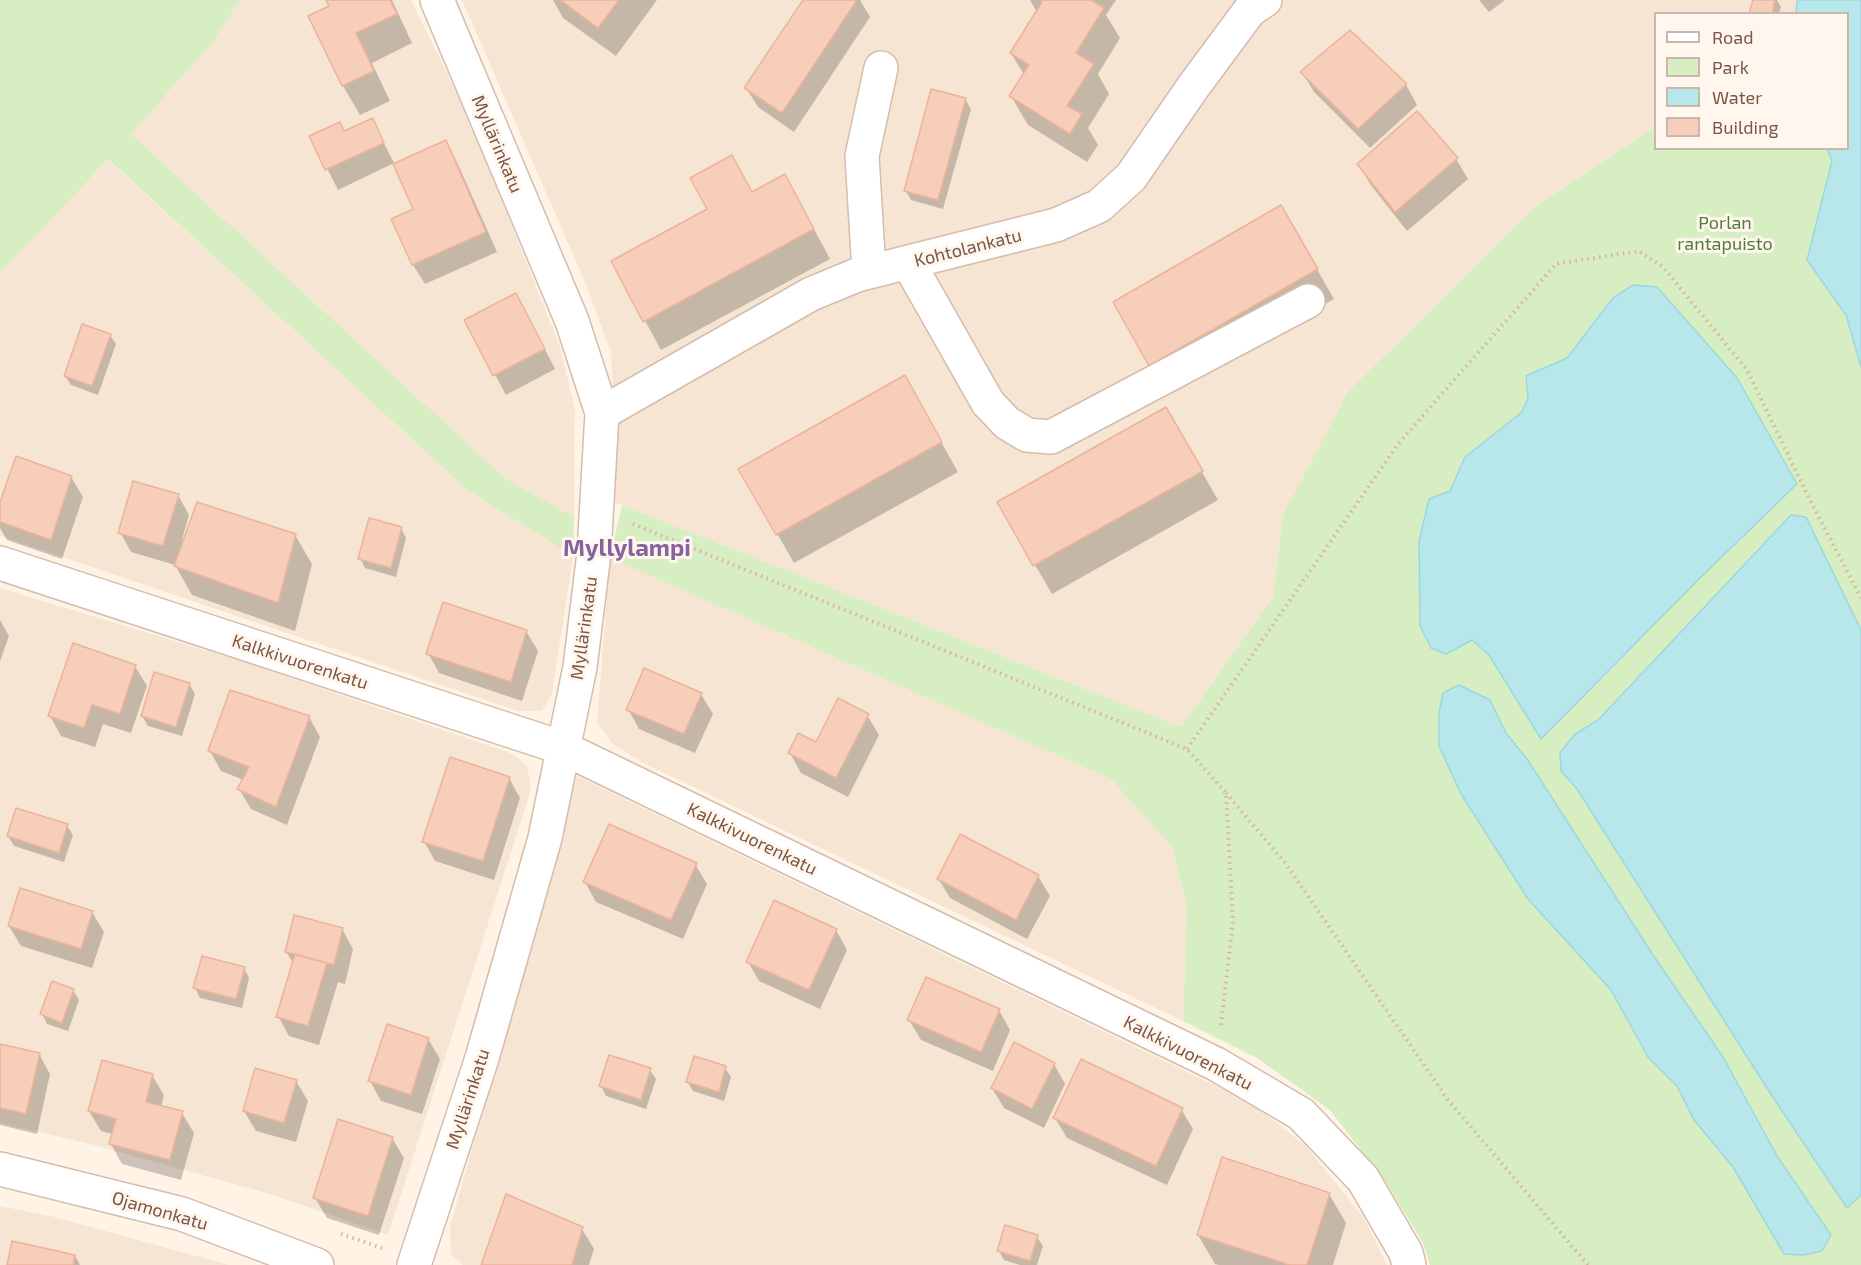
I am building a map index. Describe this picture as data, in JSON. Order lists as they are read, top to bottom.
{
  "streets": {
    "street": [
      "Myllärinkatu",
      "Kohtolankatu",
      "Kalkkivuorenkatu",
      "Ojamonkatu"
    ]
  },
  "crossings": [
    ["Myllärinkatu", "Kohtolankatu"],
    ["Myllärinkatu", "Kalkkivuorenkatu"]
  ],
  "districts": ["Myllylampi"],
  "parks": ["Porlan rantapuisto"],
  "legend": [
    "Road",
    "Park",
    "Water",
    "Building"
  ]
}
